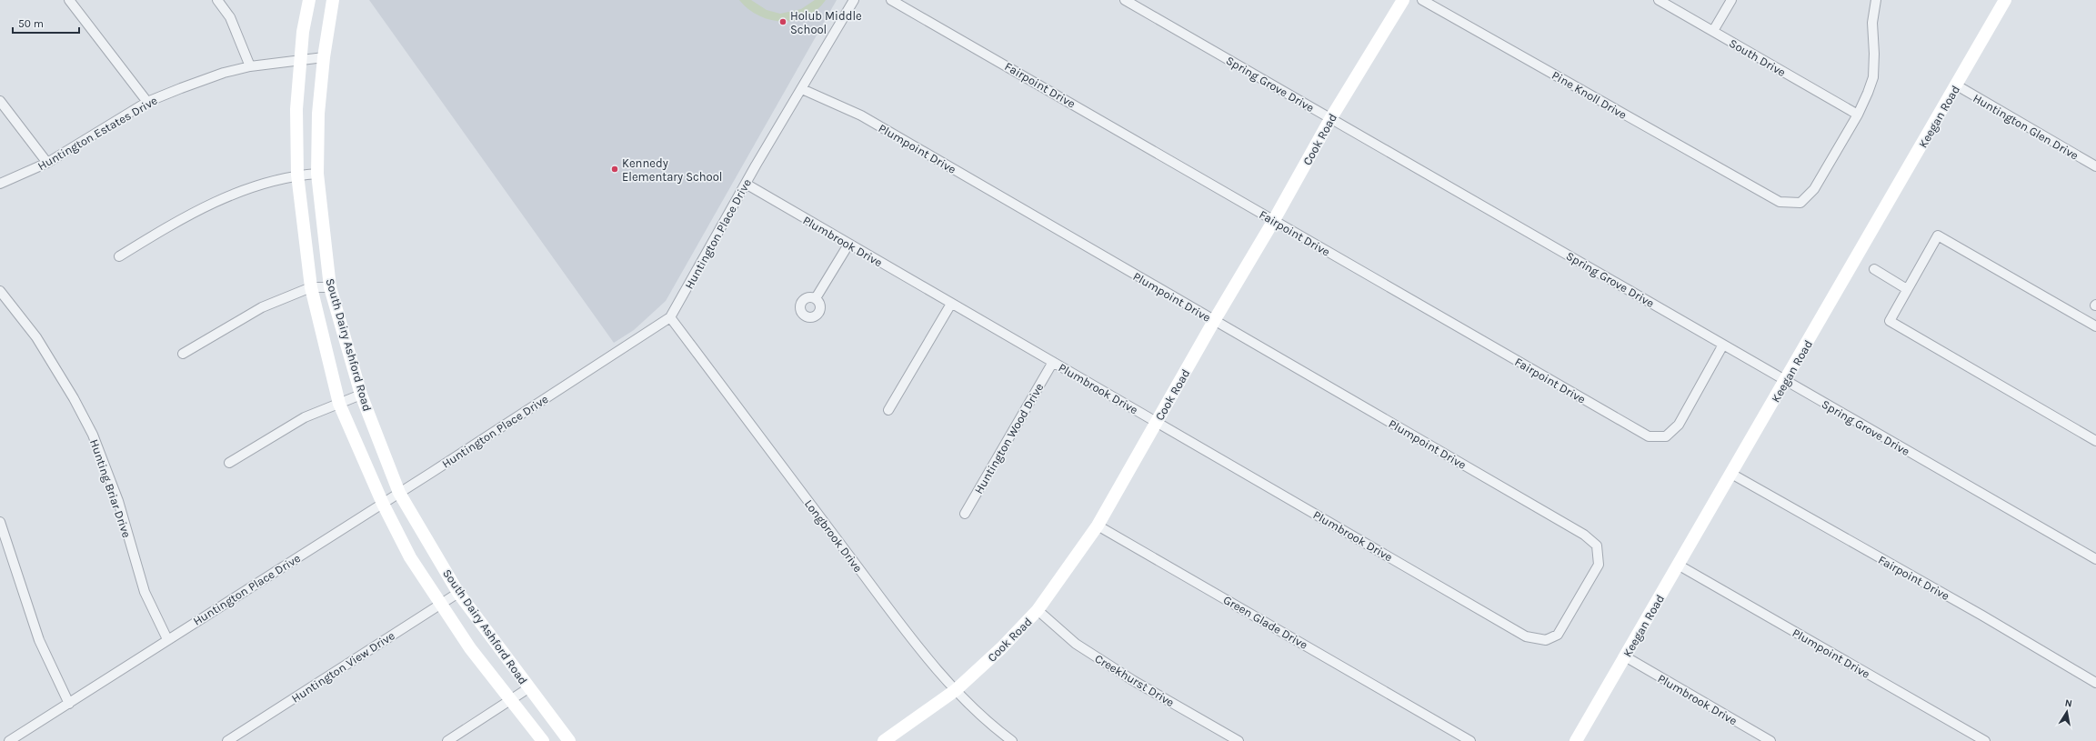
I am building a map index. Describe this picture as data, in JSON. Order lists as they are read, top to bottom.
{
  "streets": {
    "street": [
      "South Drive",
      "Spring Grove Drive",
      "Fairpoint Drive",
      "Pine Knoll Drive",
      "Keegan Road",
      "Huntington Glen Drive",
      "Huntington Estates Drive",
      "Cook Road",
      "Plumpoint Drive",
      "Huntington Place Drive",
      "Plumbrook Drive",
      "South Dairy Ashford Road",
      "Huntington Wood Drive",
      "Hunting Briar Drive",
      "Longbrook Drive",
      "Green Glade Drive",
      "Huntington View Drive",
      "Creekhurst Drive"
    ]
  },
  "crossings": [
    ["South Drive", "Pine Knoll Drive"],
    ["Spring Grove Drive", "Fairpoint Drive"],
    ["Spring Grove Drive", "Keegan Road"],
    ["Spring Grove Drive", "Cook Road"],
    ["Fairpoint Drive", "Keegan Road"],
    ["Fairpoint Drive", "Cook Road"],
    ["Keegan Road", "Huntington Glen Drive"],
    ["Keegan Road", "Plumpoint Drive"],
    ["Keegan Road", "Plumbrook Drive"],
    ["Huntington Estates Drive", "South Dairy Ashford Road"],
    ["Cook Road", "Plumpoint Drive"],
    ["Cook Road", "Plumbrook Drive"],
    ["Cook Road", "Longbrook Drive"],
    ["Cook Road", "Green Glade Drive"],
    ["Cook Road", "Creekhurst Drive"],
    ["Plumpoint Drive", "Huntington Place Drive"],
    ["Plumpoint Drive", "Plumbrook Drive"],
    ["Huntington Place Drive", "Plumbrook Drive"],
    ["Huntington Place Drive", "South Dairy Ashford Road"],
    ["Huntington Place Drive", "Hunting Briar Drive"],
    ["Huntington Place Drive", "Longbrook Drive"],
    ["Plumbrook Drive", "Huntington Wood Drive"],
    ["South Dairy Ashford Road", "Huntington View Drive"]
  ],
  "places": ["Holub Middle School", "Kennedy Elementary School"],
  "scale_bar": "50 m",
  "north": "top"
}
